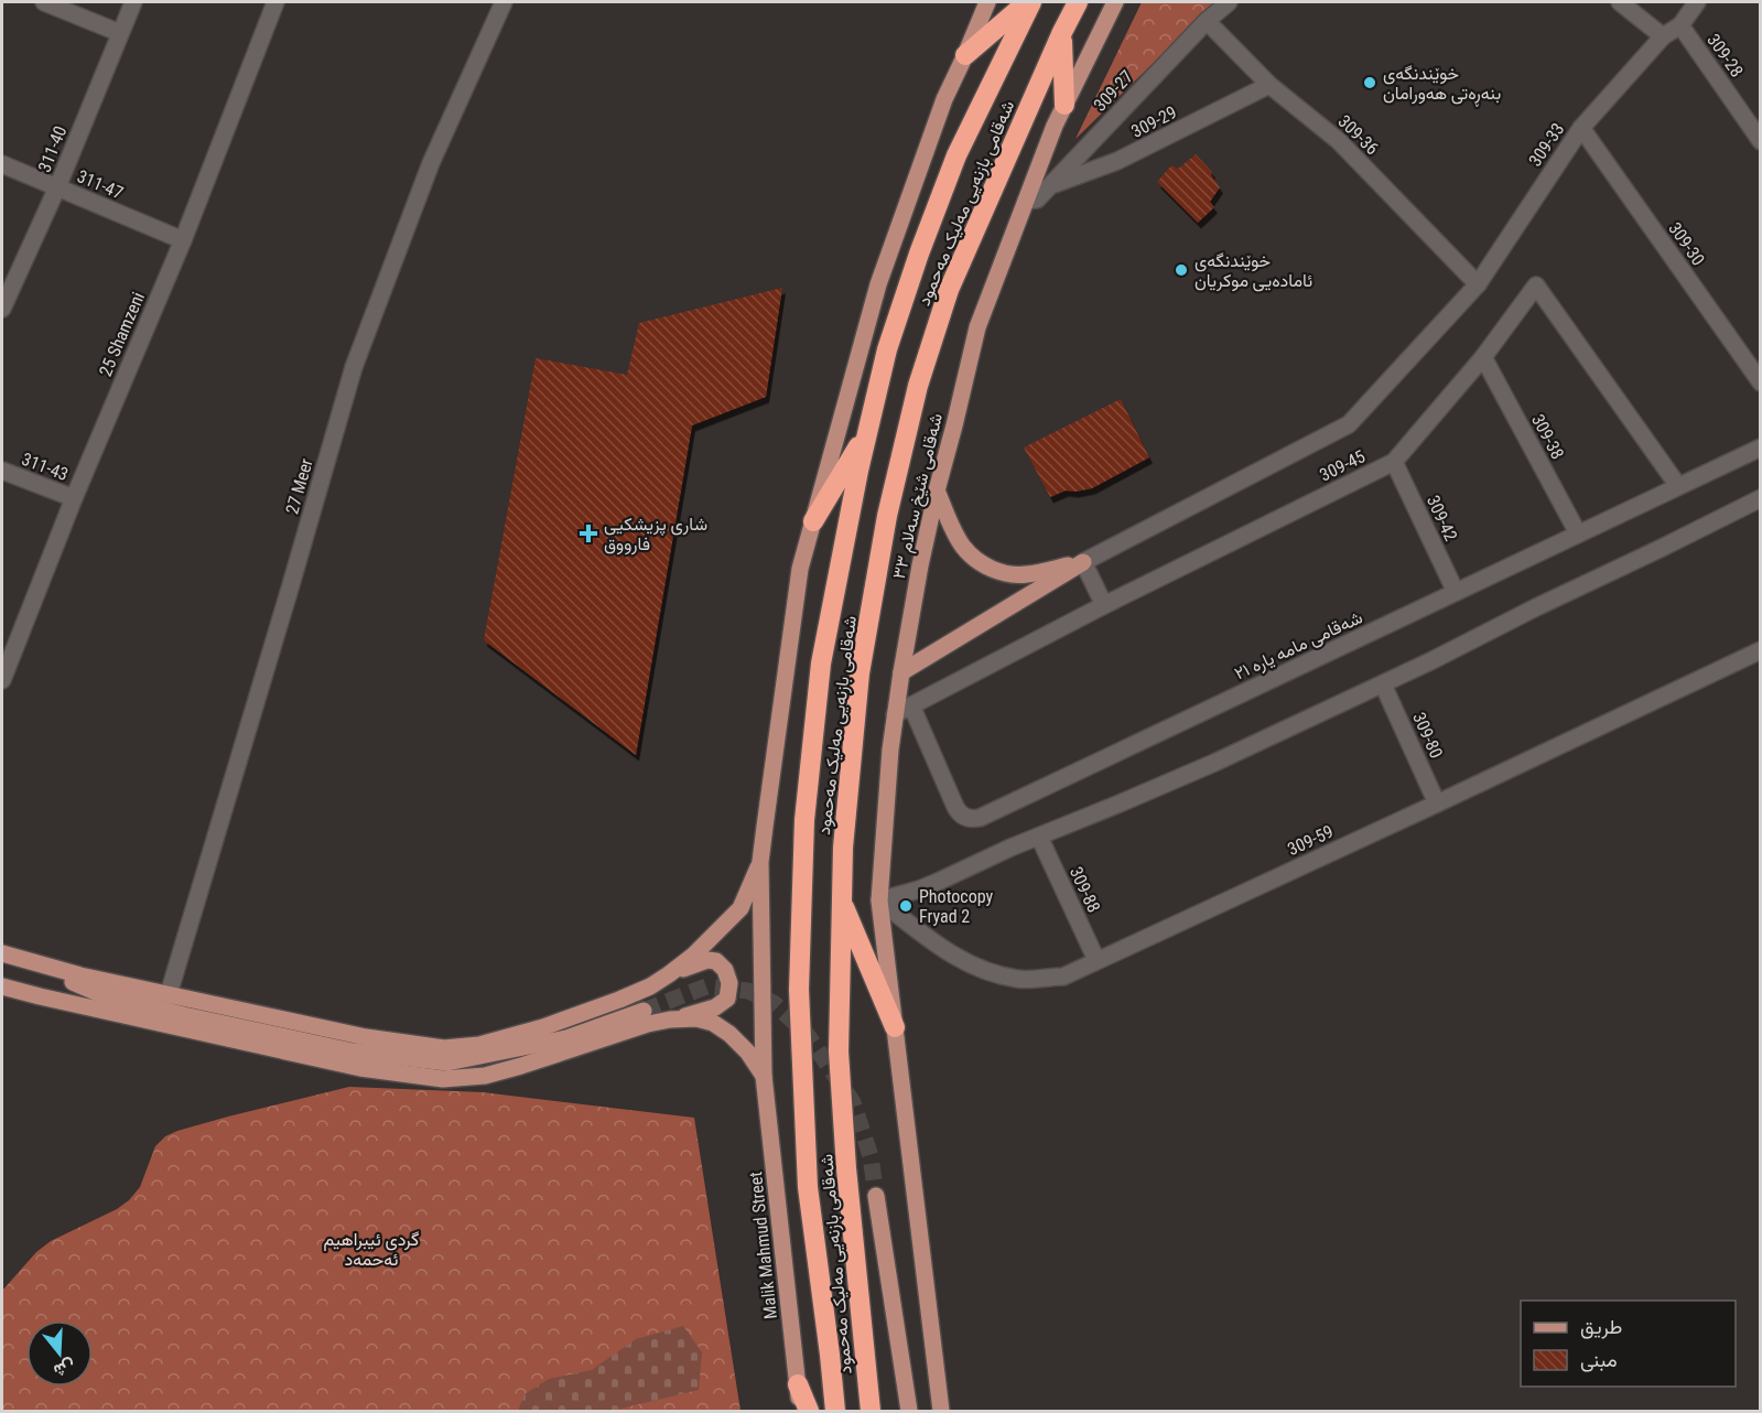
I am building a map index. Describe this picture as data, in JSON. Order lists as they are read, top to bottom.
{
  "streets": {
    "highway": ["شەقامی بازنەیی مەلیک مەحمود"],
    "main road": ["شەقامی شێخ سەلام ٣٣", "Malik Mahmud Street"],
    "street": [
      "309-28",
      "309-27",
      "309-29",
      "309-36",
      "309-33",
      "311-40",
      "311-47",
      "309-30",
      "25 Shamzeni",
      "309-38",
      "309-45",
      "311-43",
      "27 Meer",
      "309-42",
      "شەقامی مامە یارە ٢١",
      "309-80",
      "309-59",
      "309-88"
    ]
  },
  "crossings": [
    ["309-28", "309-33"],
    ["309-27", "309-29"],
    ["309-27", "309-36"],
    ["309-27", "شەقامی شێخ سەلام ٣٣"],
    ["309-29", "309-36"],
    ["309-36", "309-33"],
    ["309-33", "309-30"],
    ["311-40", "311-47"],
    ["311-47", "25 Shamzeni"],
    ["25 Shamzeni", "311-43"],
    ["309-38", "309-45"],
    ["309-38", "شەقامی مامە یارە ٢١"],
    ["309-45", "شەقامی شێخ سەلام ٣٣"],
    ["309-45", "309-42"],
    ["309-45", "شەقامی مامە یارە ٢١"],
    ["شەقامی شێخ سەلام ٣٣", "309-59"],
    ["309-42", "شەقامی مامە یارە ٢١"],
    ["309-80", "309-59"],
    ["309-59", "309-88"]
  ],
  "parks": ["گردی ئیبراھیم ئەحمەد"],
  "places": {
    "other": ["خوێندنگەی بنەڕەتی هەورامان", "خوێندنگەی ئامادەیی موکریان", "Photocopy Fryad 2"],
    "health": ["شاری پزیشکیی فارووق"]
  },
  "legend": ["طريق", "مبنى"],
  "north": "bottom"
}
